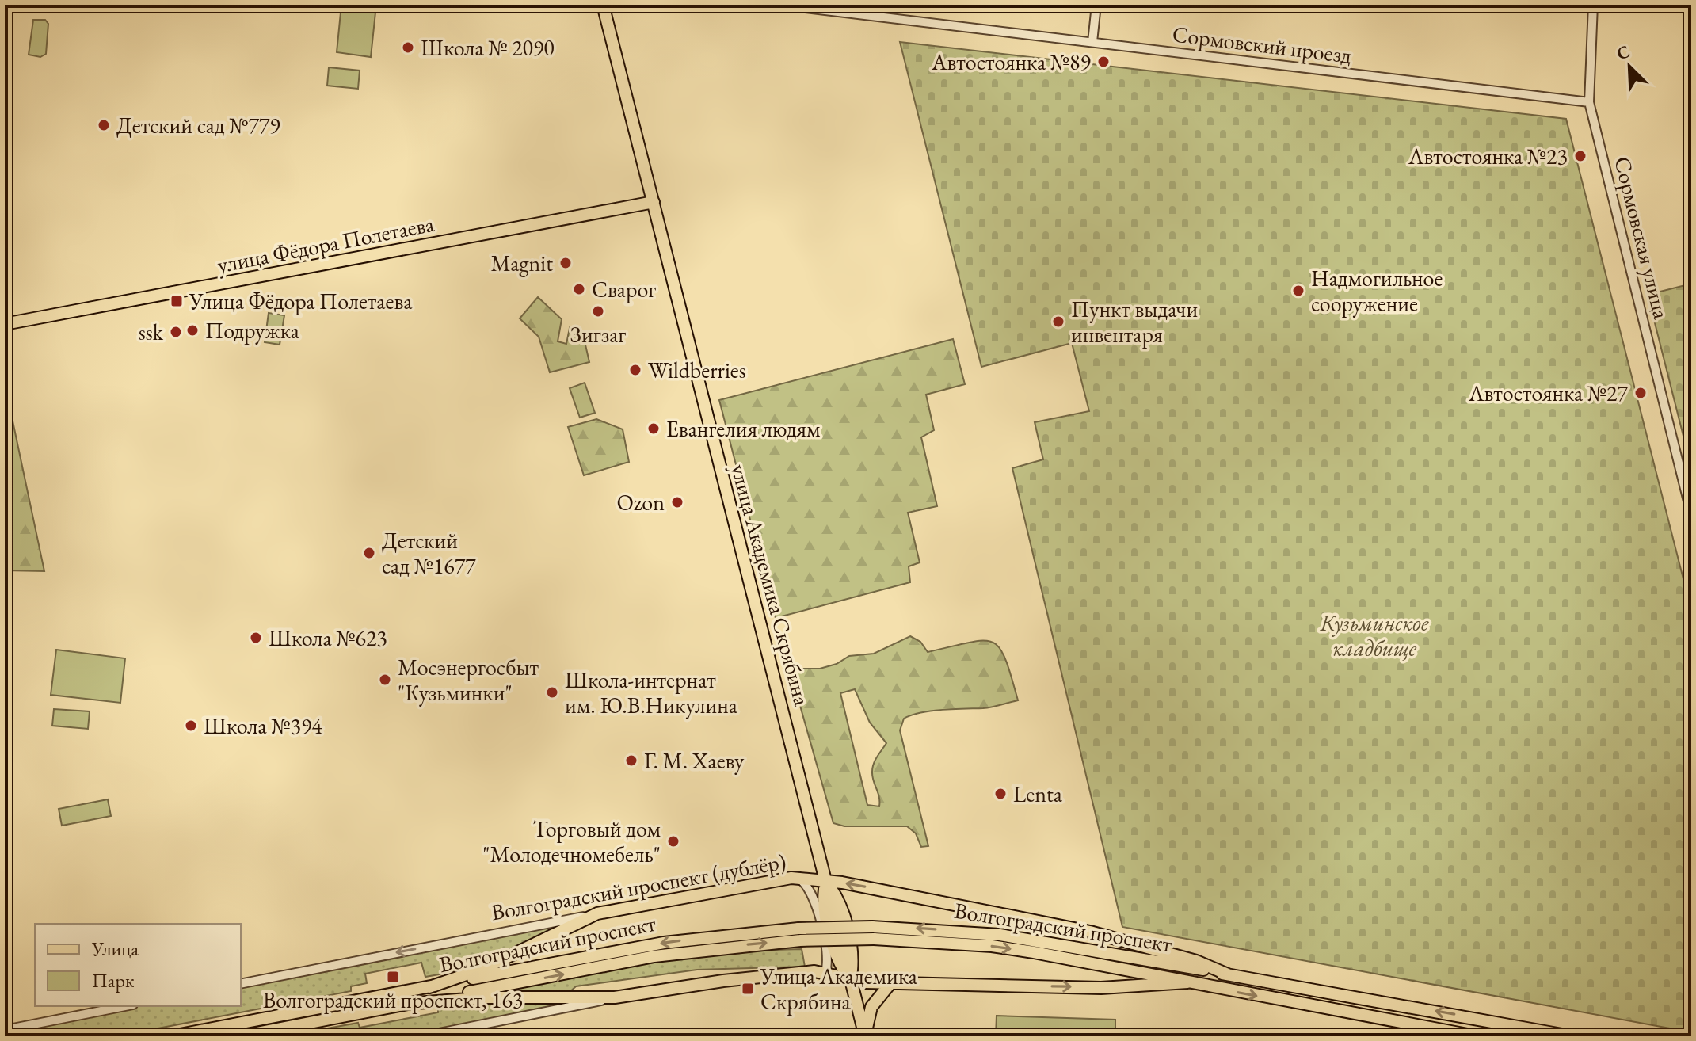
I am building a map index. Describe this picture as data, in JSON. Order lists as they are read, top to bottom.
{
  "streets": {
    "main road": [
      "улица Фёдора Полетаева",
      "улица Академика Скрябина",
      "Волгоградский проспект (дублёр)",
      "Волгоградский проспект"
    ],
    "street": ["Сормовский проезд", "Сормовская улица"]
  },
  "crossings": [
    ["Сормовский проезд", "Сормовская улица"],
    ["улица Фёдора Полетаева", "улица Академика Скрябина"],
    ["улица Академика Скрябина", "Волгоградский проспект (дублёр)"],
    ["Волгоградский проспект (дублёр)", "Волгоградский проспект"]
  ],
  "parks": ["Кузьминское кладбище"],
  "places": {
    "other": [
      "Школа № 2090",
      "Автостоянка №89",
      "Детский сад №779",
      "Автостоянка №23",
      "Magnit",
      "Сварог",
      "Надмогильное сооружение",
      "Зигзаг",
      "Пункт выдачи инвентаря",
      "Подружка",
      "ssk",
      "Wildberries",
      "Автостоянка №27",
      "Евангелия людям",
      "Ozon",
      "Детский сад №1677",
      "Школа №623",
      "Мосэнергосбыт \"Кузьминки\"",
      "Школа-интернат им. Ю.В.Никулина",
      "Школа №394",
      "Г. М. Хаеву",
      "Lenta",
      "Торговый дом \"Молодечномебель\""
    ],
    "transit": ["Улица Фёдора Полетаева", "Волгоградский проспект, 163", "Улица Академика Скрябина"]
  },
  "legend": ["Улица", "Парк"],
  "north": "top left"
}
